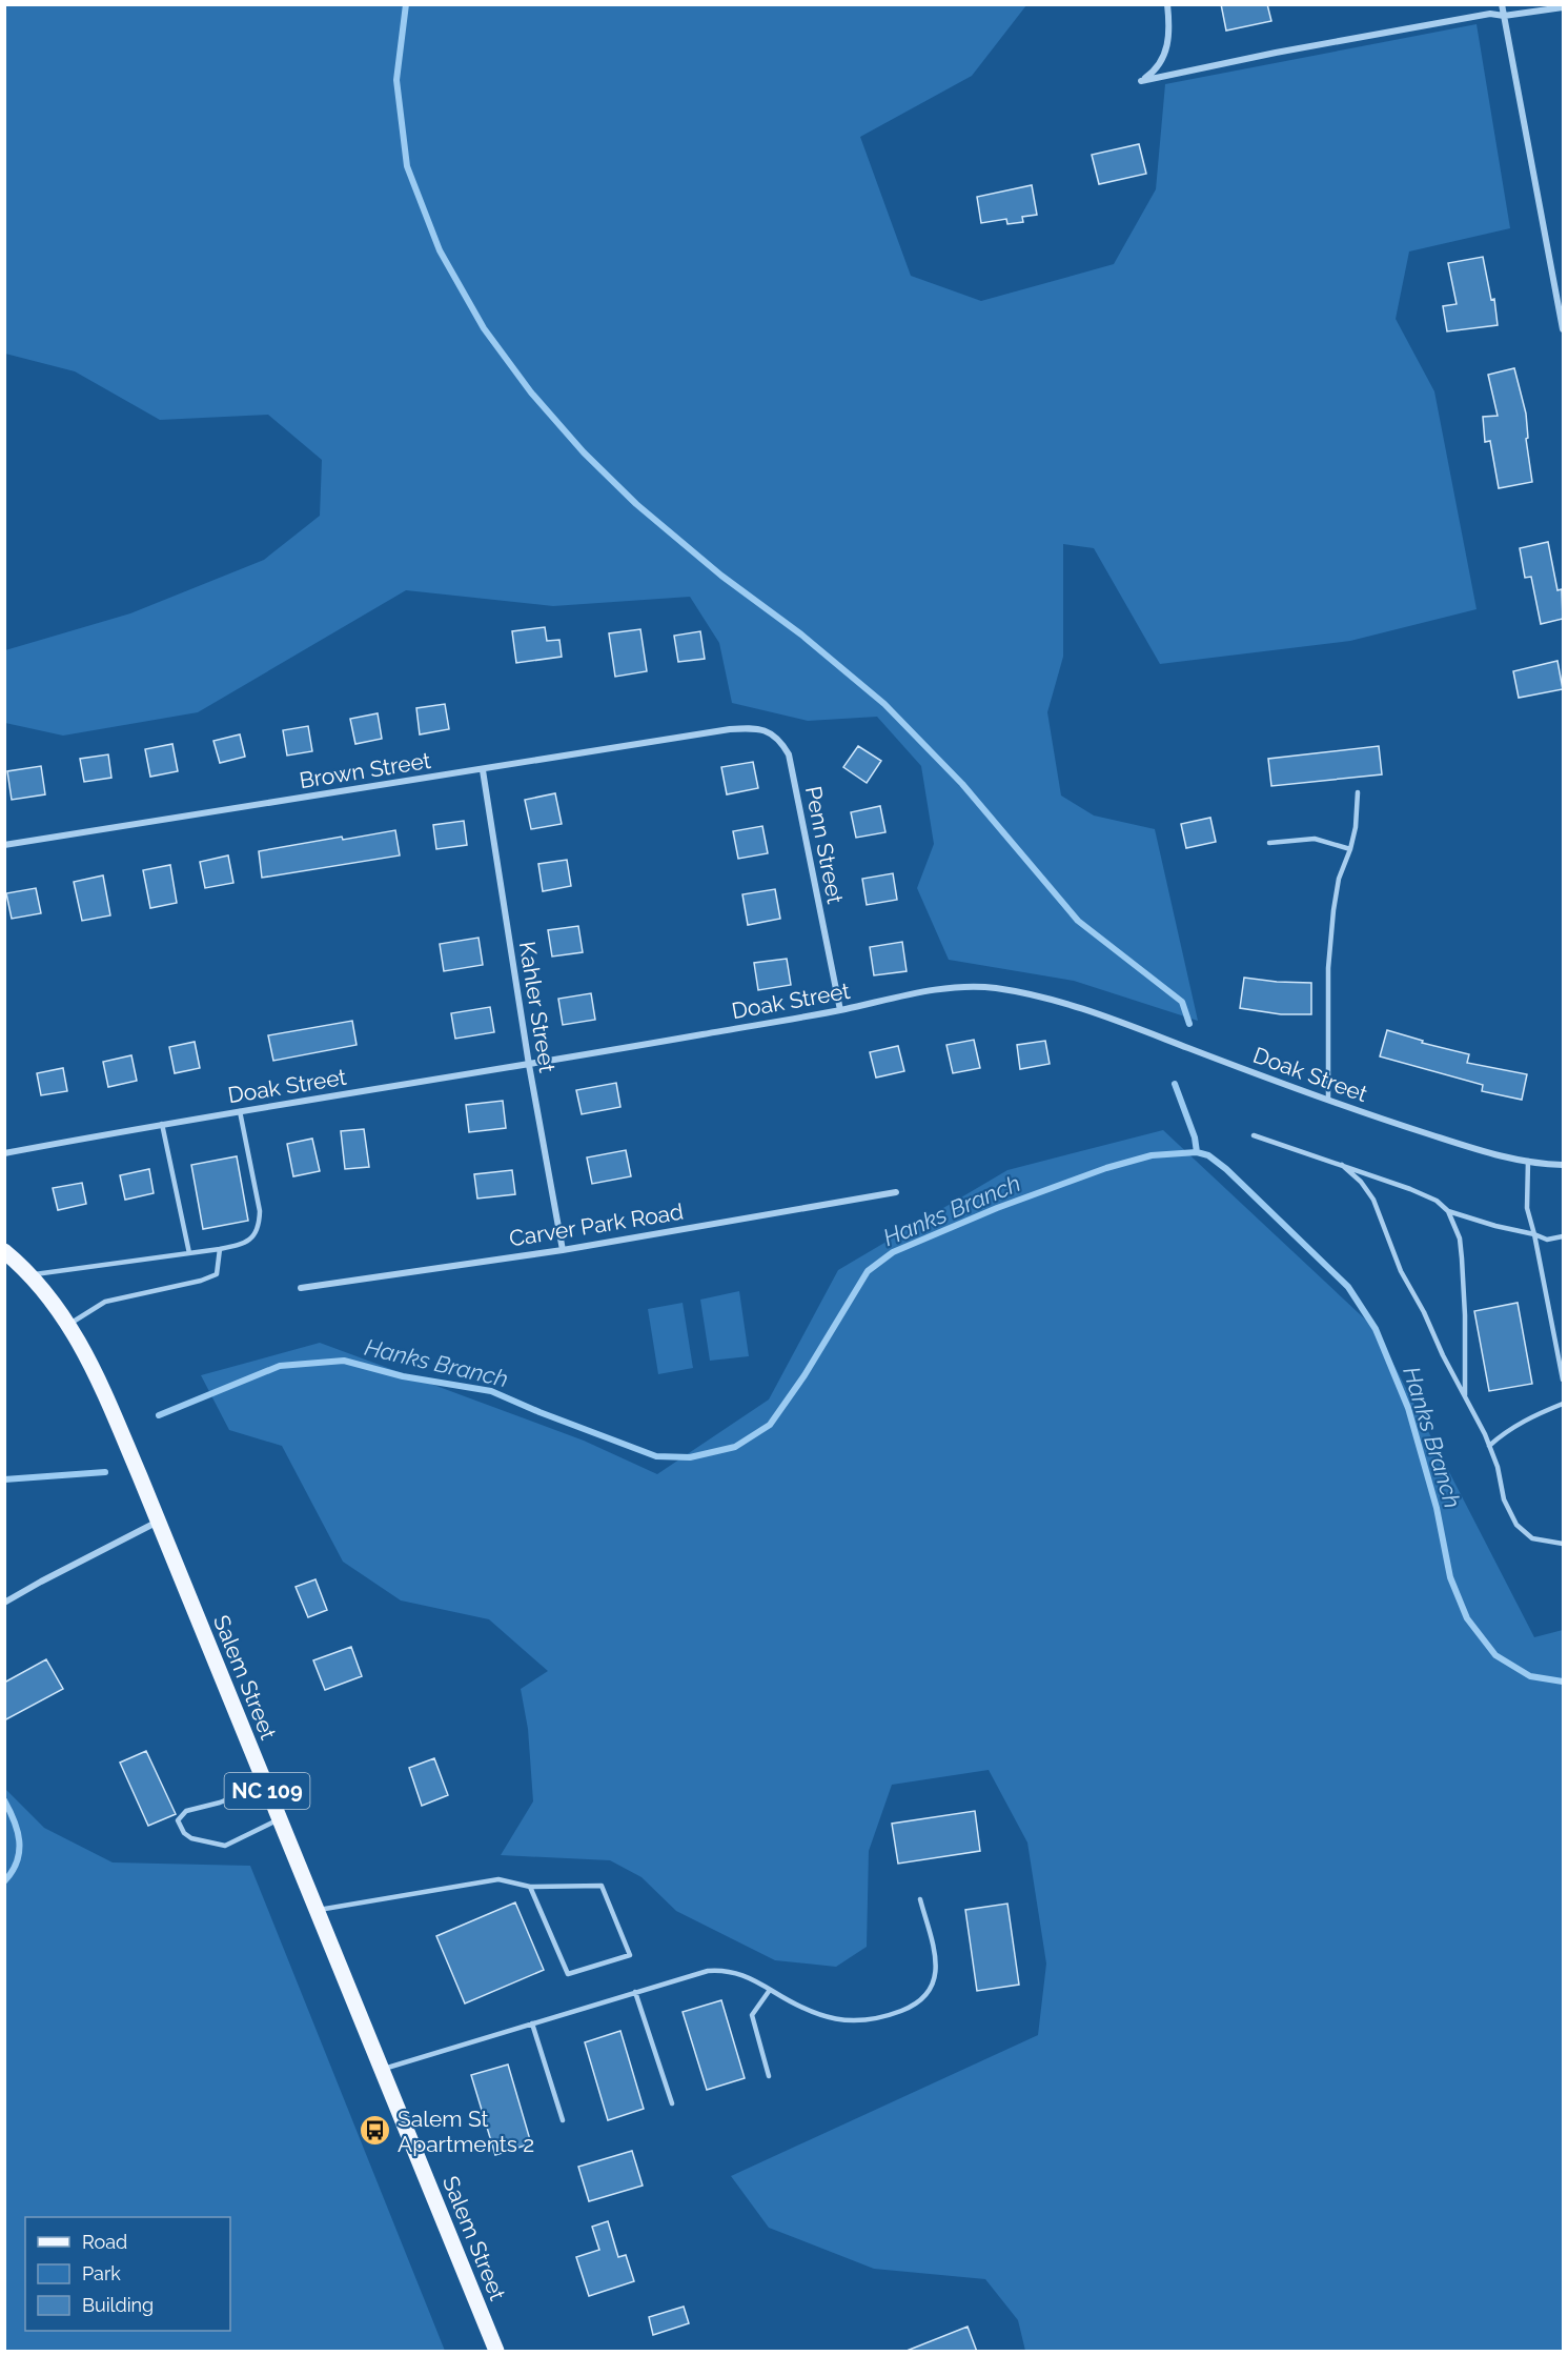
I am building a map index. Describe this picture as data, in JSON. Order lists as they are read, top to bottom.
{
  "streets": {
    "main road": ["Salem Street", "NC 109"],
    "street": [
      "Brown Street",
      "Penn Street",
      "Doak Street",
      "Kahler Street",
      "Carver Park Road"
    ]
  },
  "crossings": [
    ["Brown Street", "Penn Street"],
    ["Brown Street", "Kahler Street"],
    ["Penn Street", "Doak Street"],
    ["Doak Street", "Kahler Street"],
    ["Kahler Street", "Carver Park Road"]
  ],
  "water": ["Hanks Branch"],
  "places": {
    "bus stop": ["Salem St Apartments 2"]
  },
  "legend": ["Road", "Park", "Building"]
}
